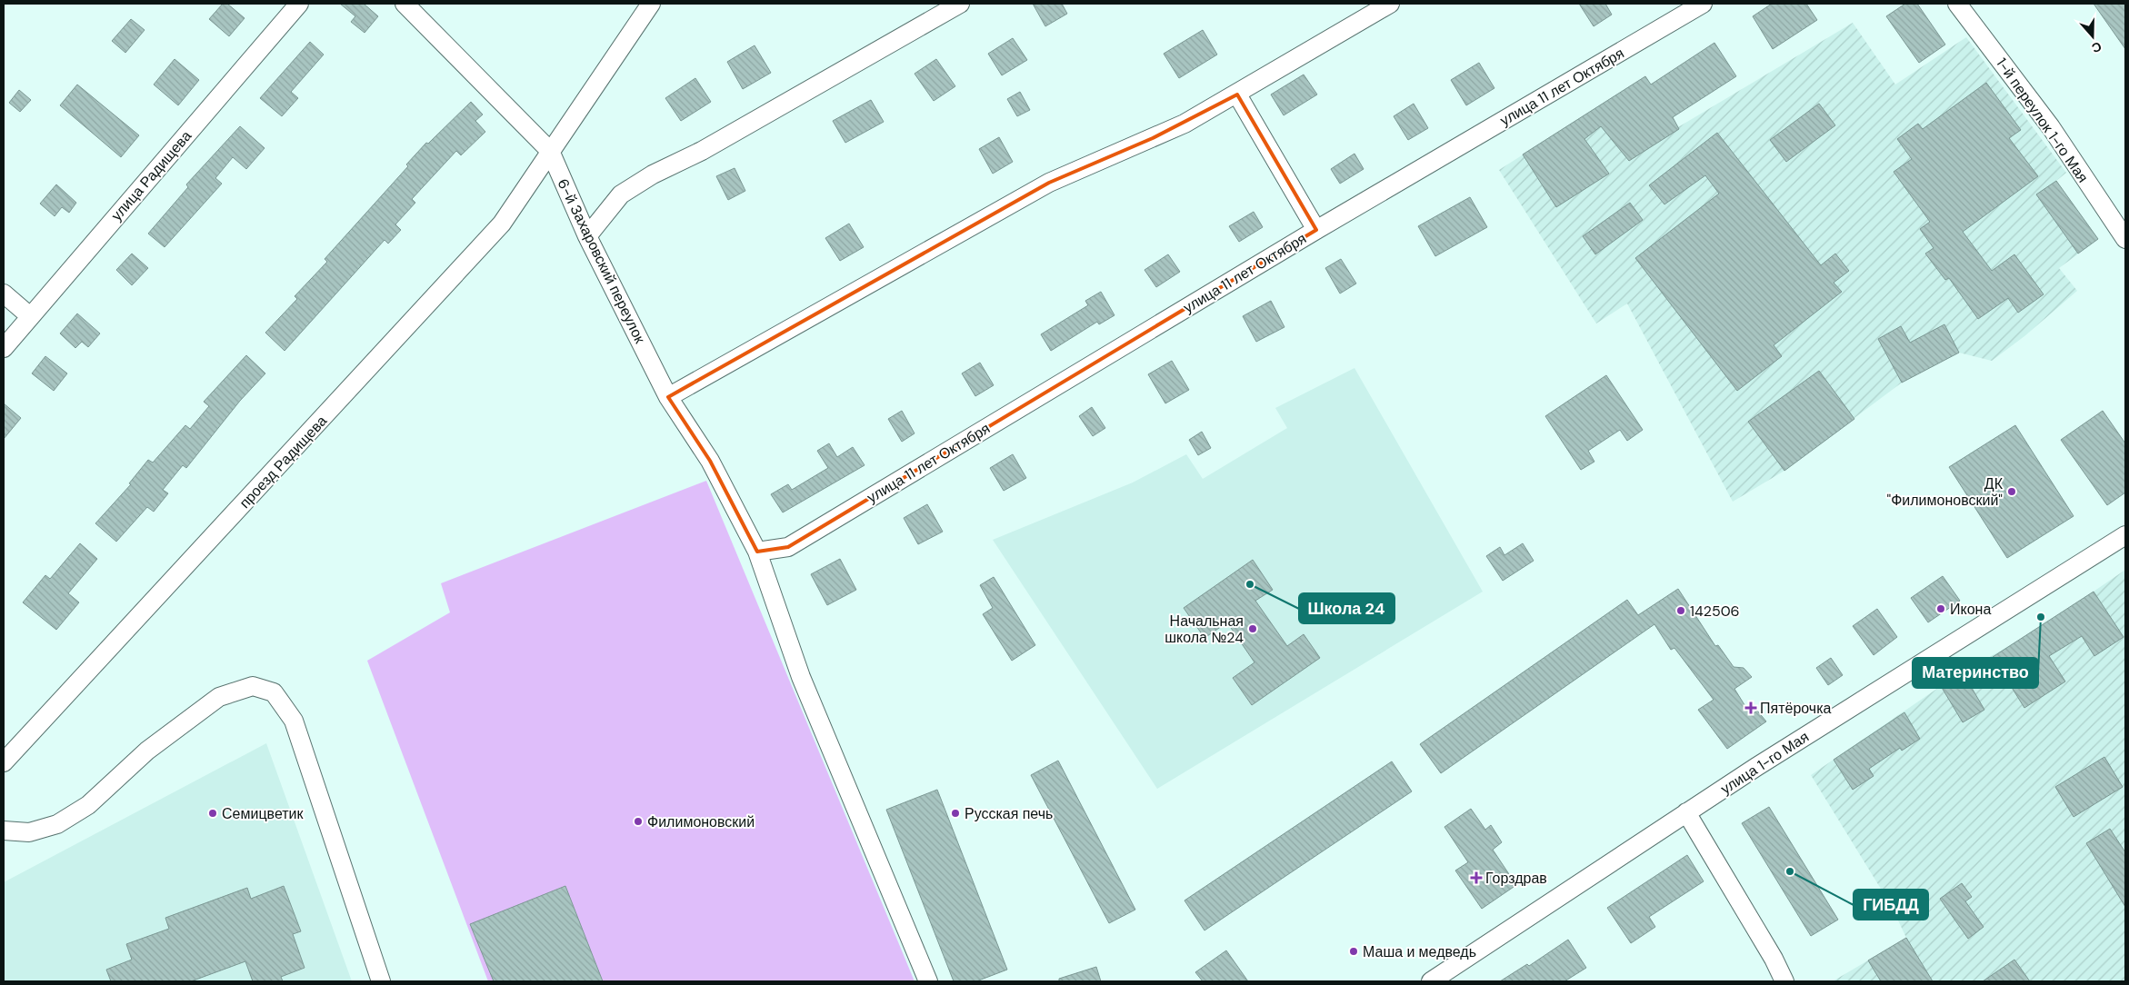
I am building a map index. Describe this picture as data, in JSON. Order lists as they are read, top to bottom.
{
  "streets": {
    "street": [
      "улица 11 лет Октября",
      "1-й переулок 1-го Мая",
      "улица Радищева",
      "6-й Захаровский переулок",
      "проезд Радищева",
      "улица 1-го Мая"
    ]
  },
  "crossings": [
    ["улица 11 лет Октября", "6-й Захаровский переулок"],
    ["6-й Захаровский переулок", "проезд Радищева"]
  ],
  "places": {
    "other": [
      "ДК \"Филимоновский\"",
      "Школа 24",
      "Икона",
      "142506",
      "Материнство",
      "Начальная школа №24",
      "Семицветик",
      "Русская печь",
      "Филимоновский",
      "ГИБДД",
      "Маша и медведь"
    ],
    "health": ["Пятёрочка", "Горздрав"]
  },
  "north": "bottom"
}
